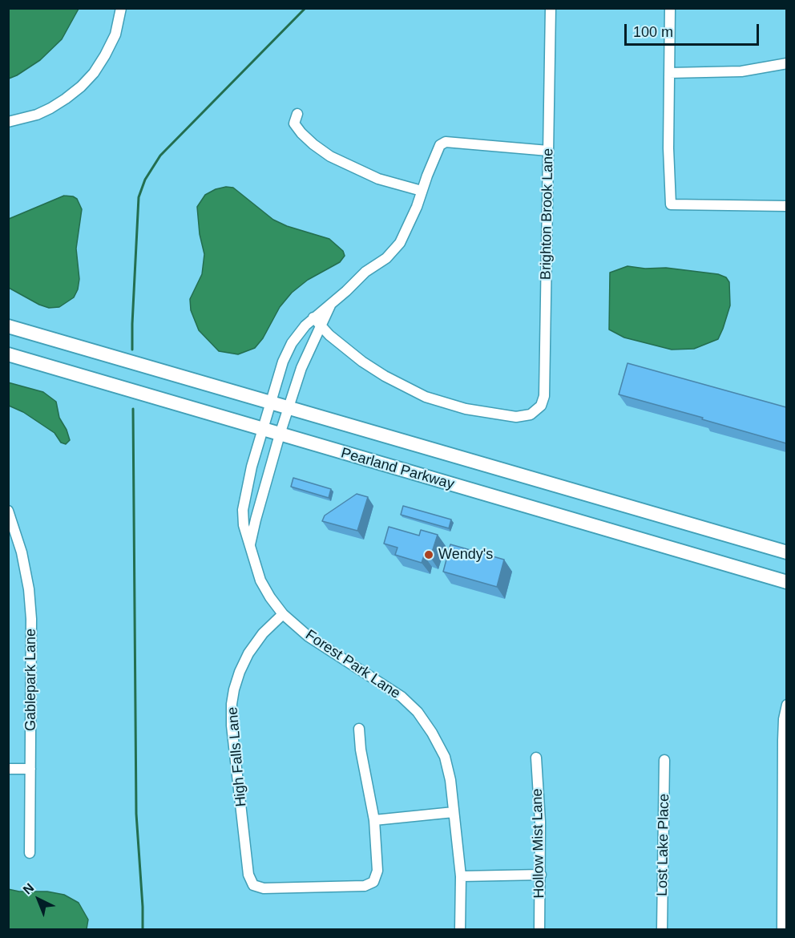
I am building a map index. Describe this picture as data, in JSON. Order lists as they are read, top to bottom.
{
  "streets": {
    "main road": ["Pearland Parkway"],
    "street": [
      "Brighton Brook Lane",
      "Forest Park Lane",
      "Gablepark Lane",
      "High Falls Lane",
      "Hollow Mist Lane",
      "Lost Lake Place"
    ]
  },
  "crossings": [
    ["Brighton Brook Lane", "Forest Park Lane"],
    ["Pearland Parkway", "Forest Park Lane"],
    ["Forest Park Lane", "High Falls Lane"]
  ],
  "places": ["Wendy's"],
  "scale_bar": "100 m",
  "north": "top left"
}
